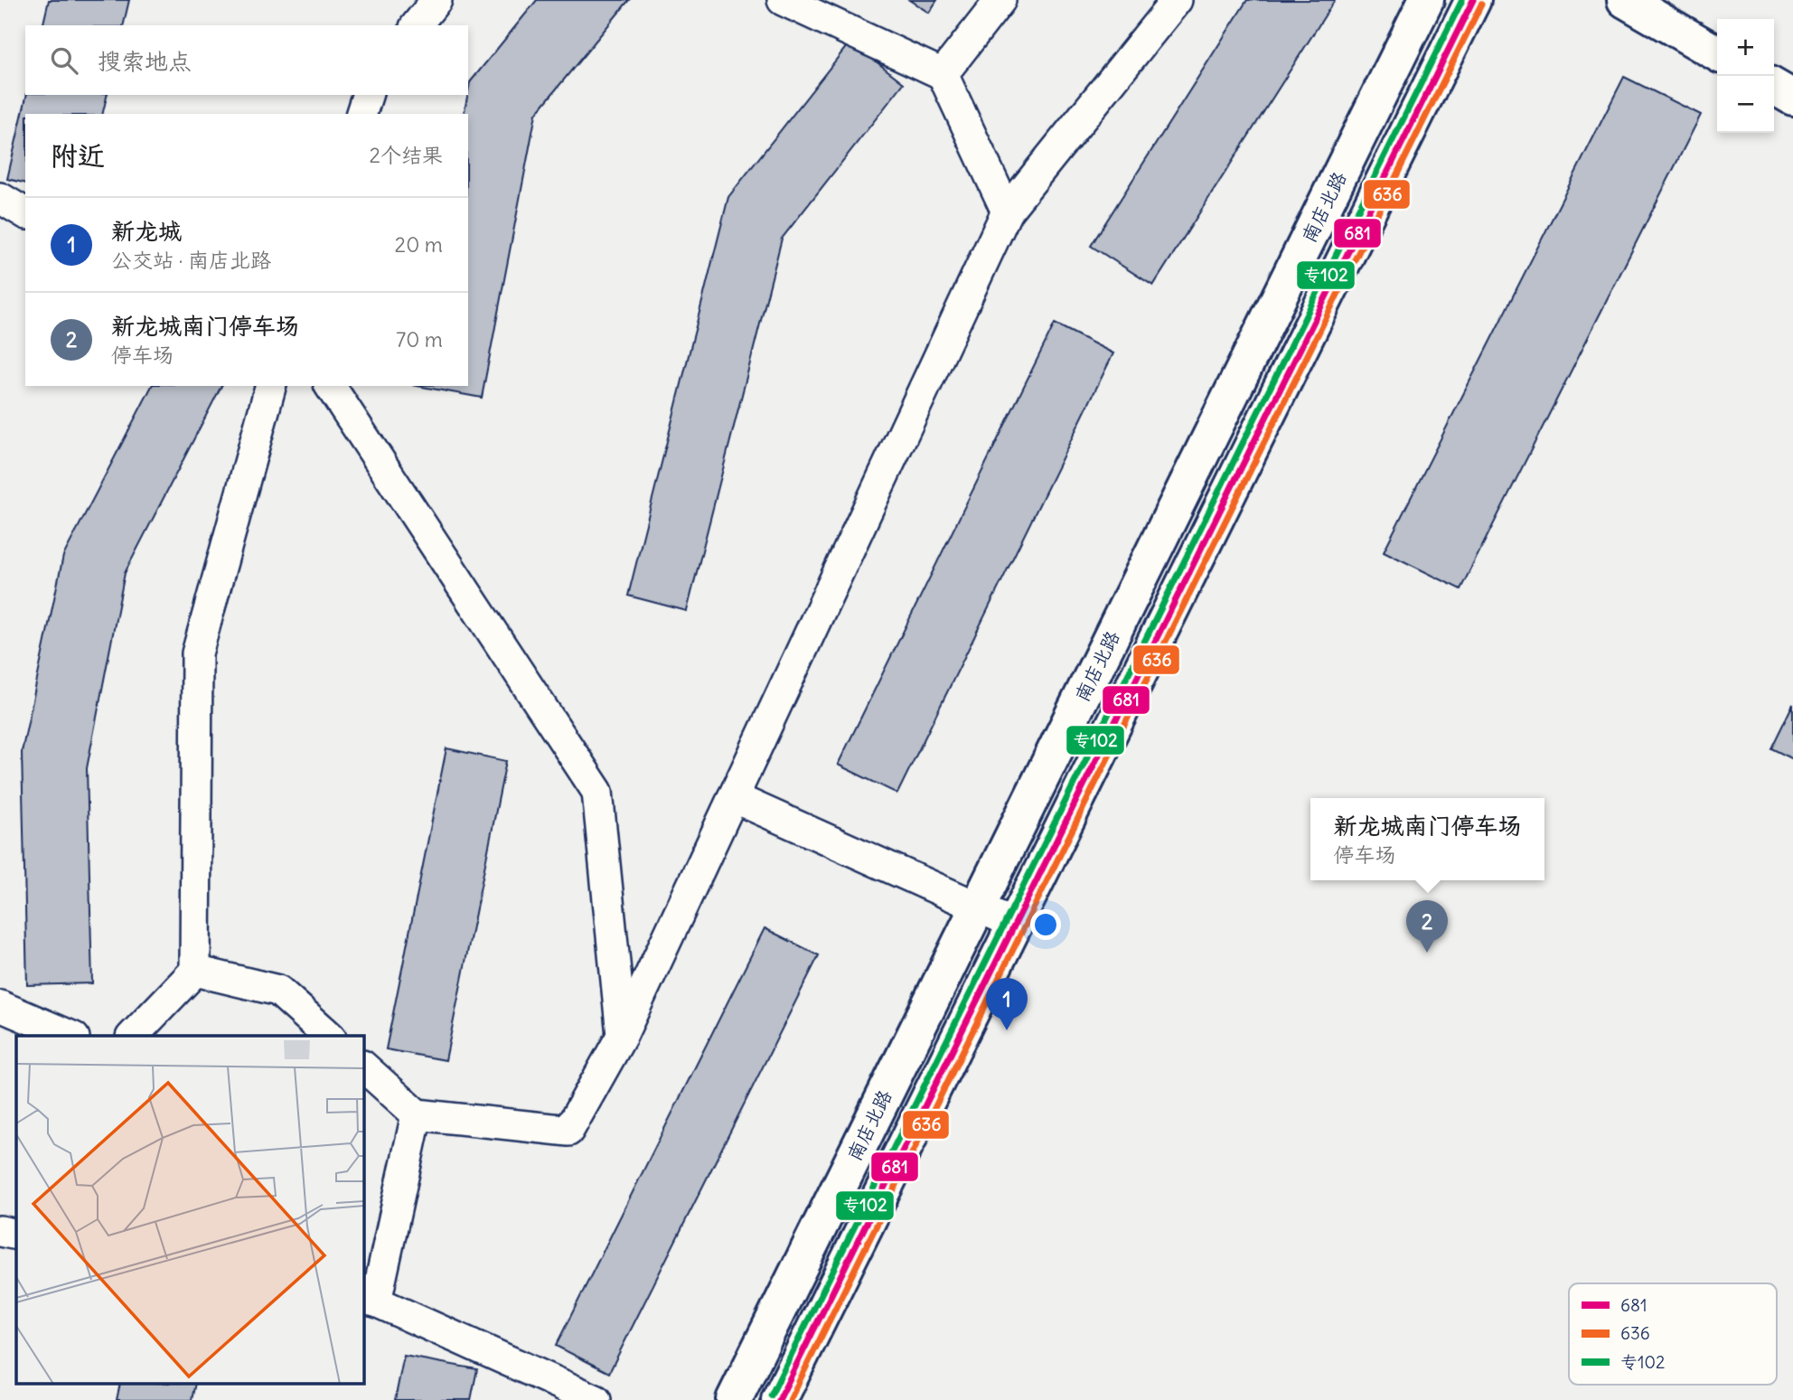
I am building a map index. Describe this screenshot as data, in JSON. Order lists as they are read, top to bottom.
{
  "streets": {
    "main road": ["南店北路"]
  },
  "lines": ["transit line 681", "transit line 专102", "transit line 636"],
  "legend": ["681", "636", "专102"],
  "page": {
    "map_buttons": ["+", "−"],
    "search": "搜索地点",
    "heading": ["附近", "2个结果"],
    "list": [
      {
        "mark": "1",
        "name": "新龙城",
        "note": "公交站 · 南店北路",
        "value": "20 m"
      },
      {
        "mark": "2",
        "name": "新龙城南门停车场",
        "note": "停车场",
        "value": "70 m"
      }
    ],
    "popup": ["新龙城南门停车场", "停车场"],
    "pins": ["2", "1"]
  }
}
